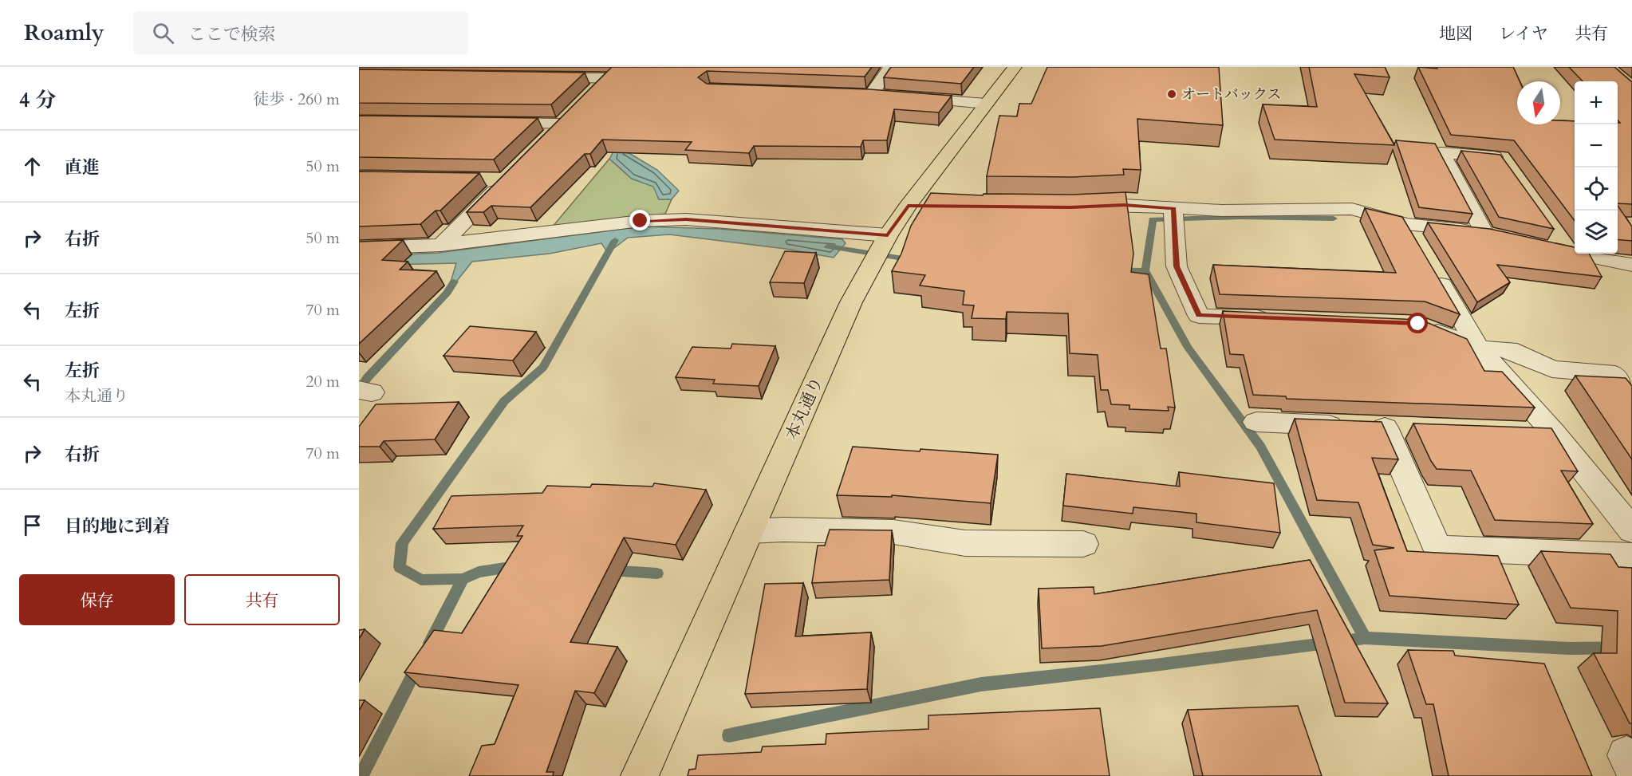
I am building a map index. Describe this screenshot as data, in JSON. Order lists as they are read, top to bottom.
{
  "streets": {
    "main road": ["本丸通り"]
  },
  "places": ["オートバックス"],
  "north": "bottom",
  "page": {
    "header": "Roamly",
    "search": "ここで検索",
    "nav": ["地図", "レイヤ", "共有"],
    "heading": ["4 分", "徒歩 · 260 m"],
    "map_buttons": ["+", "−"],
    "list": [
      ["直進", "50 m"],
      ["右折", "50 m"],
      ["左折", "70 m"],
      ["左折", "本丸通り", "20 m"],
      ["右折", "70 m"],
      "目的地に到着"
    ],
    "buttons": ["保存", "共有"]
  }
}
